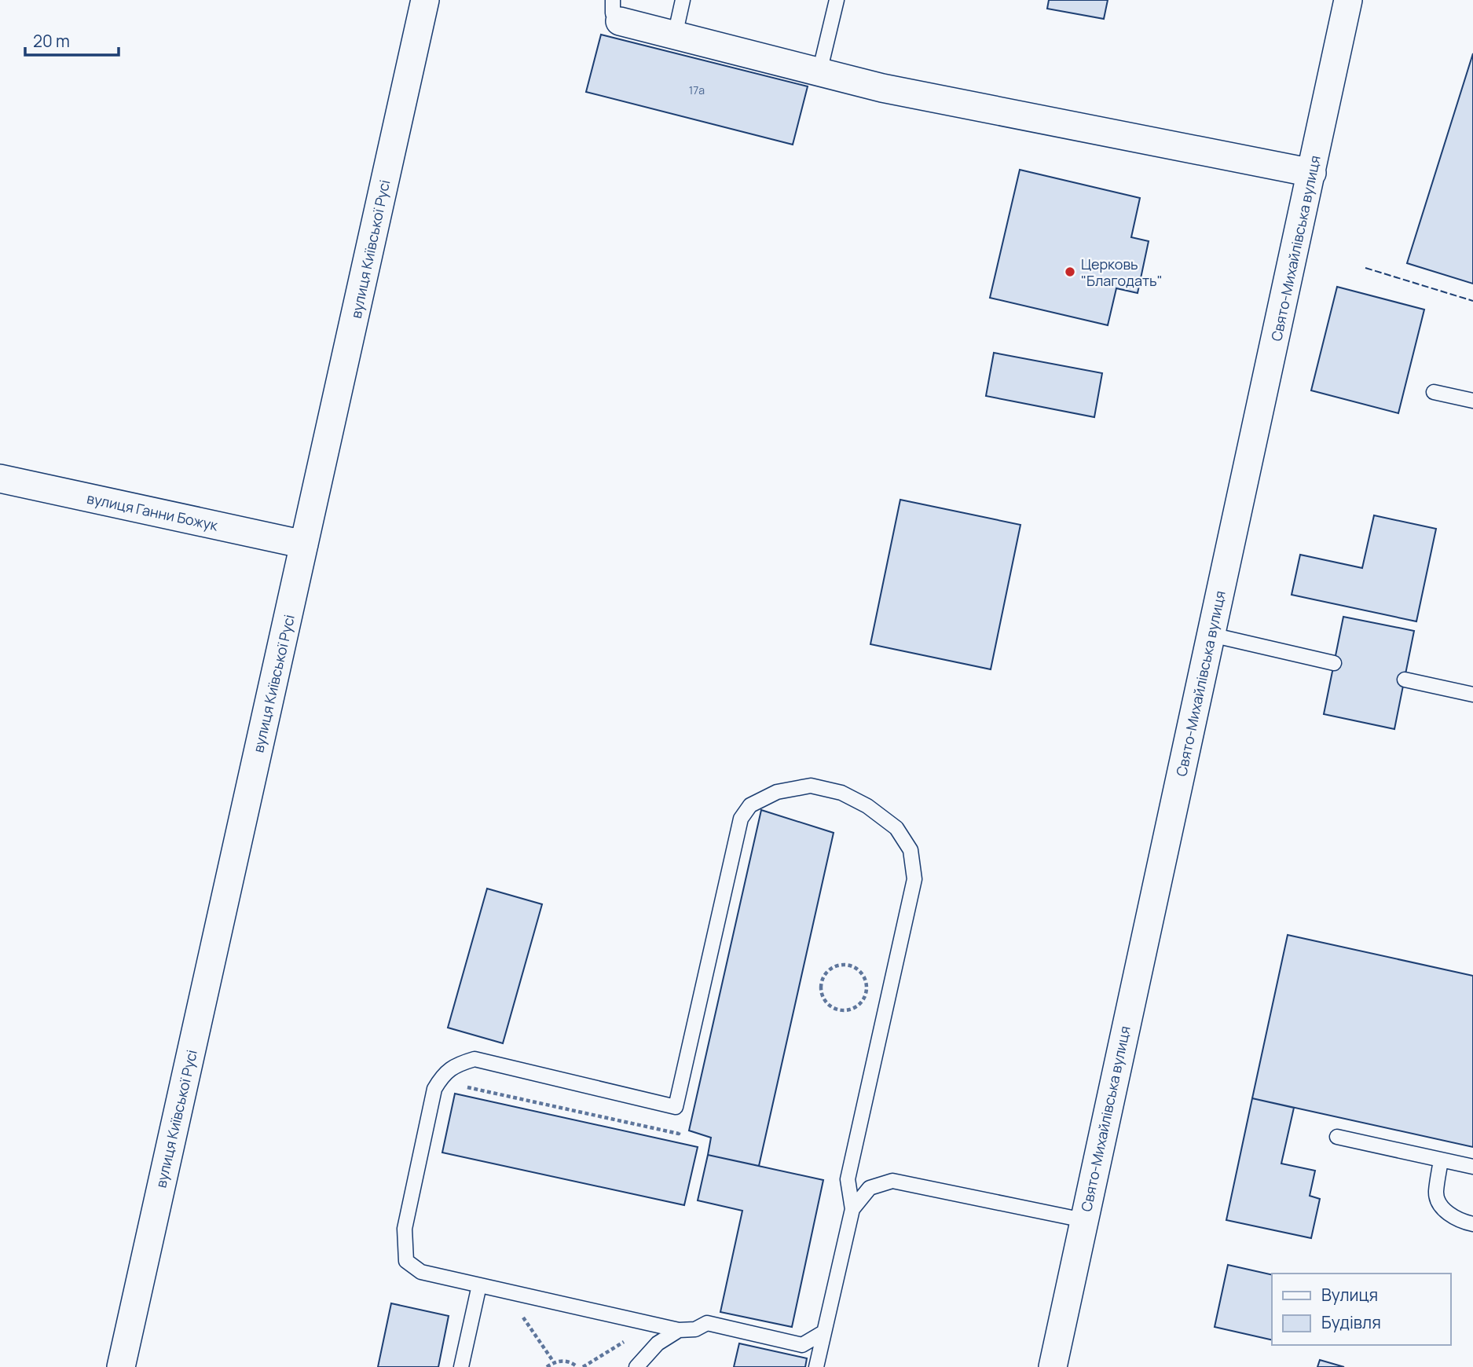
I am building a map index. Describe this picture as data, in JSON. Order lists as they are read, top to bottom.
{
  "streets": {
    "street": ["Свято-Михайлівська вулиця", "вулиця Київської Русі", "вулиця Ганни Божук"]
  },
  "crossings": [
    ["вулиця Київської Русі", "вулиця Ганни Божук"]
  ],
  "places": ["Церковь \"Благодать\""],
  "house_numbers": ["17а"],
  "legend": ["Вулиця", "Будівля"],
  "scale_bar": "20 m"
}
